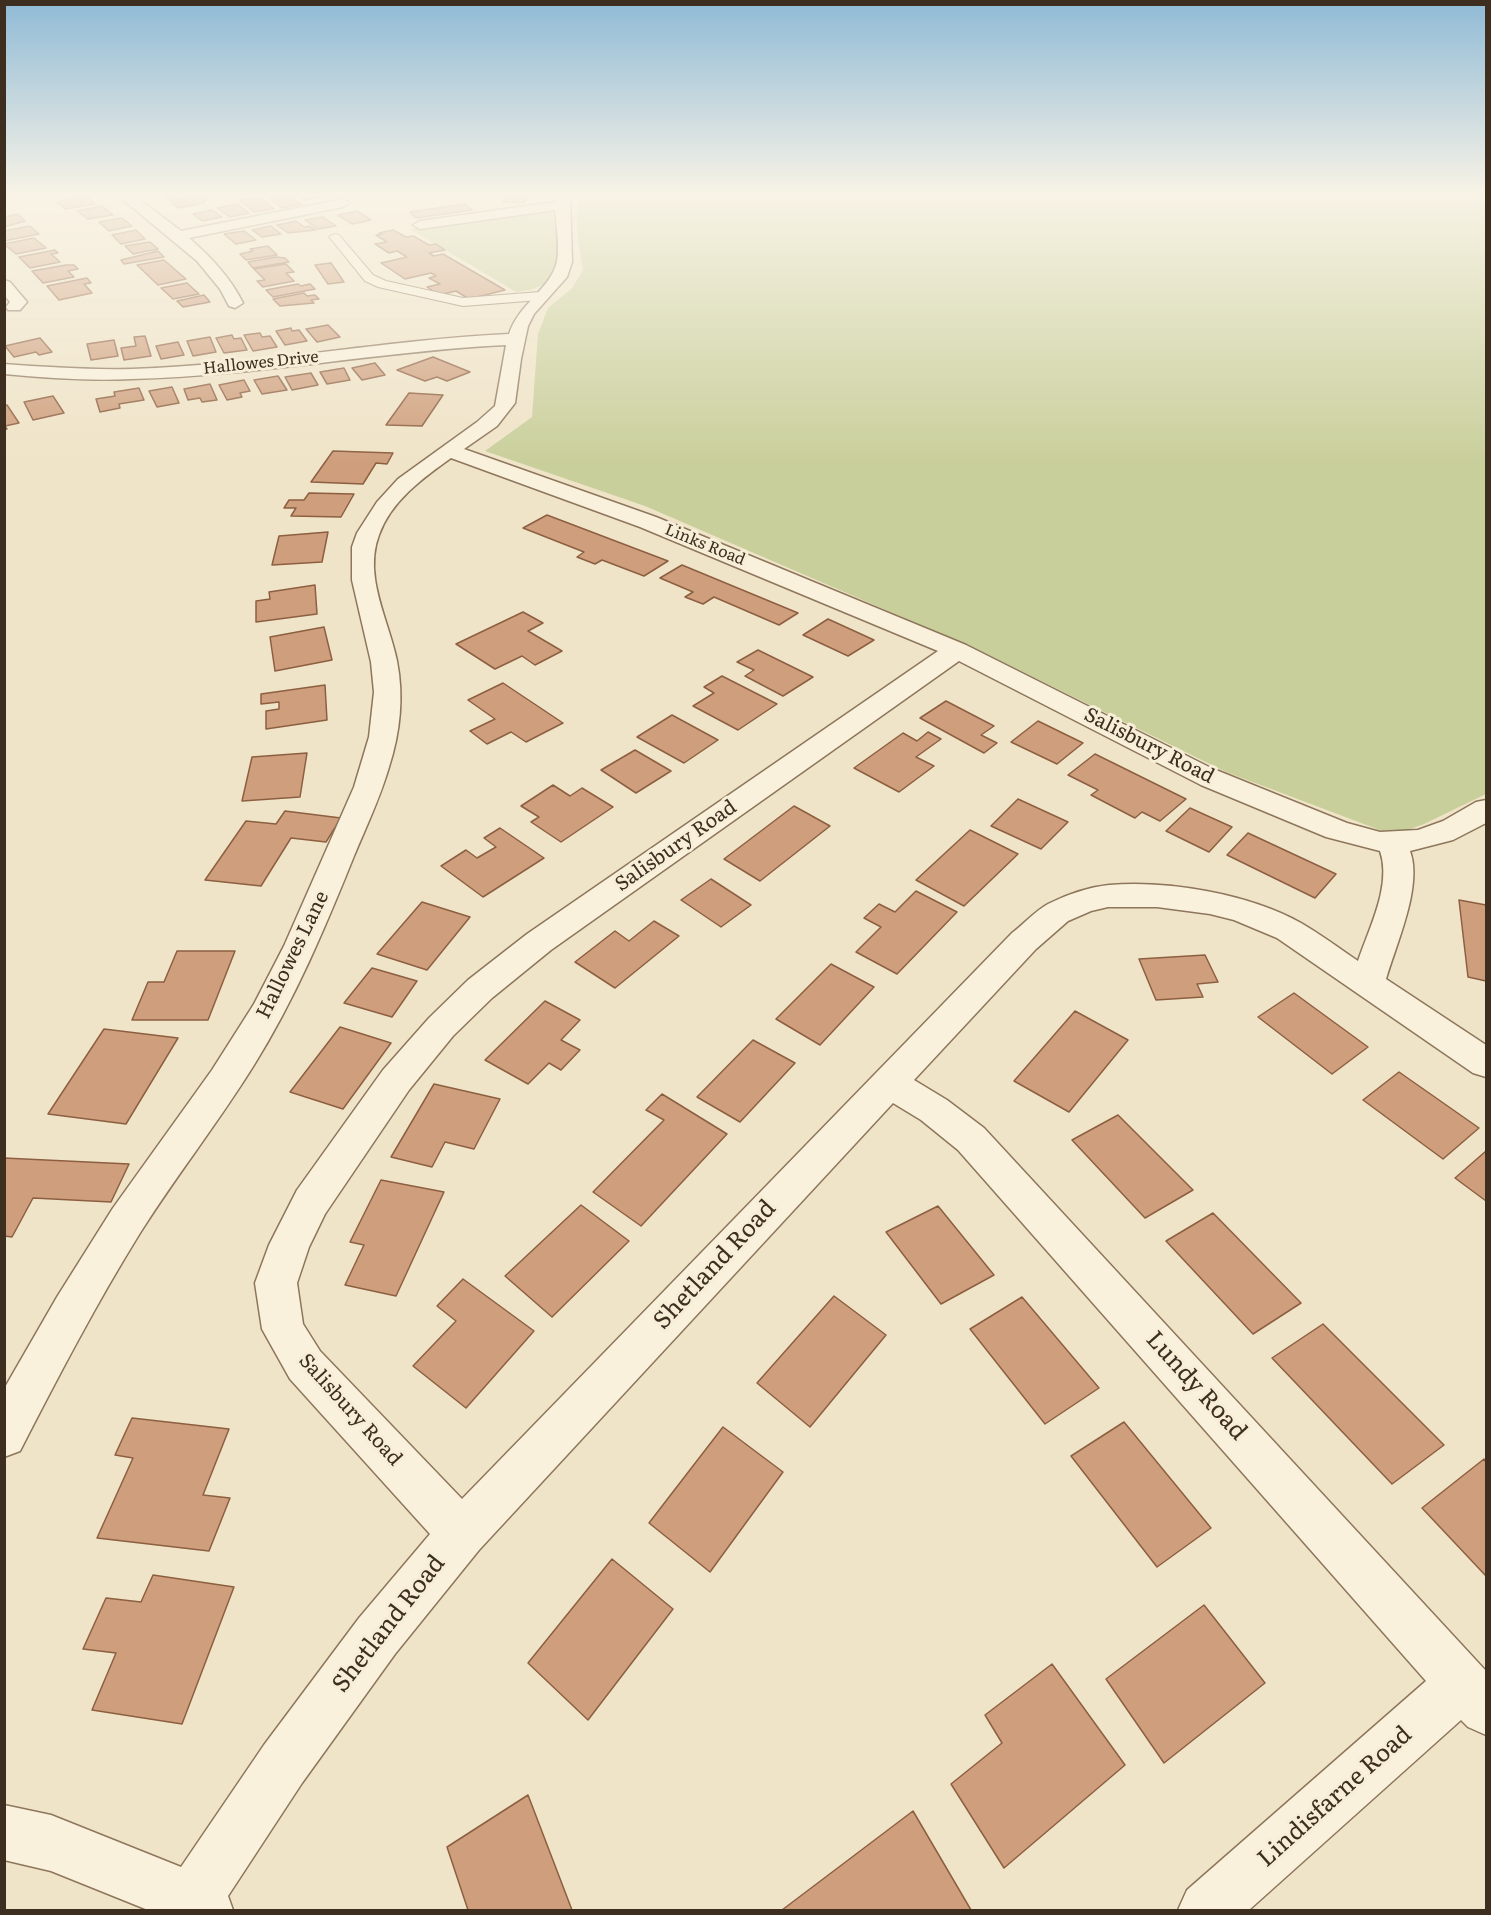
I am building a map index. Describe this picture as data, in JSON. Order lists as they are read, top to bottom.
{
  "streets": {
    "street": [
      "Hallowes Drive",
      "Links Road",
      "Salisbury Road",
      "Hallowes Lane",
      "Shetland Road",
      "Lundy Road",
      "Lindisfarne Road"
    ]
  },
  "crossings": [
    ["Hallowes Drive", "Hallowes Lane"],
    ["Links Road", "Salisbury Road"],
    ["Links Road", "Hallowes Lane"],
    ["Salisbury Road", "Shetland Road"],
    ["Shetland Road", "Lundy Road"],
    ["Lundy Road", "Lindisfarne Road"]
  ]
}
